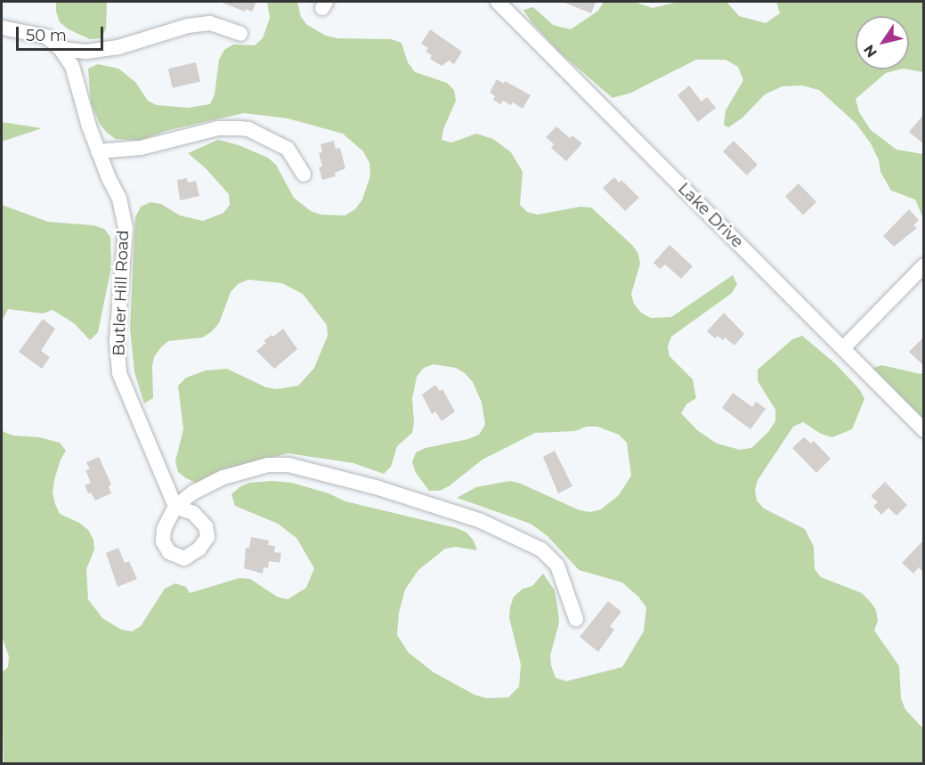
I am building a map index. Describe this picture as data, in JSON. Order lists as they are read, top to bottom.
{
  "streets": {
    "street": ["Lake Drive", "Butler Hill Road"]
  },
  "scale_bar": "50 m",
  "north": "bottom left"
}
